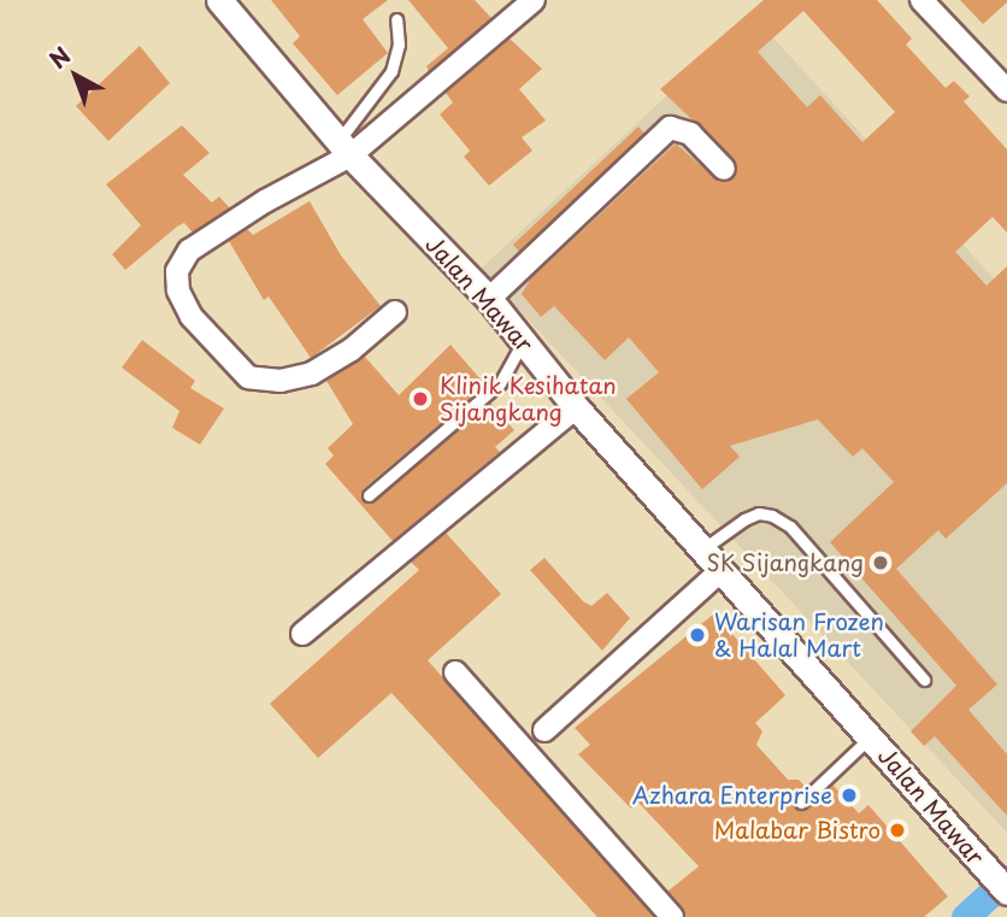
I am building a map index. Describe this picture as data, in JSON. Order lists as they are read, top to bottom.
{
  "streets": {
    "street": ["Jalan Mawar"]
  },
  "places": [
    "Klinik Kesihatan Sijangkang",
    "SK Sijangkang",
    "Warisan Frozen & Halal Mart",
    "Azhara Enterprise",
    "Malabar Bistro"
  ],
  "north": "top left"
}
